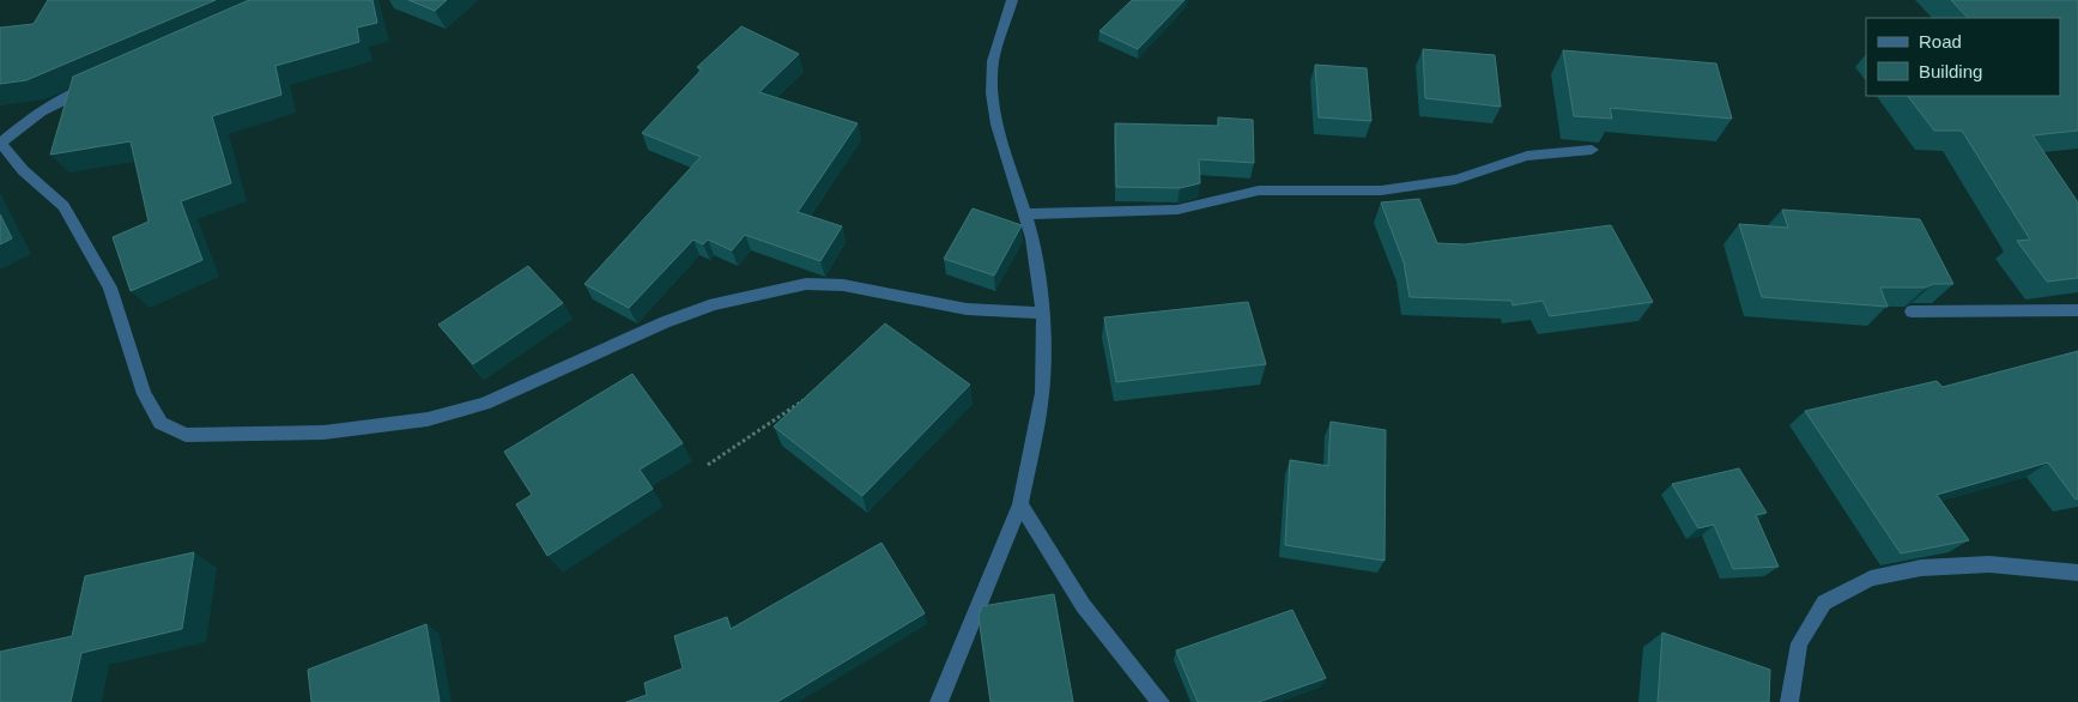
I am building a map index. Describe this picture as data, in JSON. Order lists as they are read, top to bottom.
{
  "legend": ["Road", "Building"]
}
